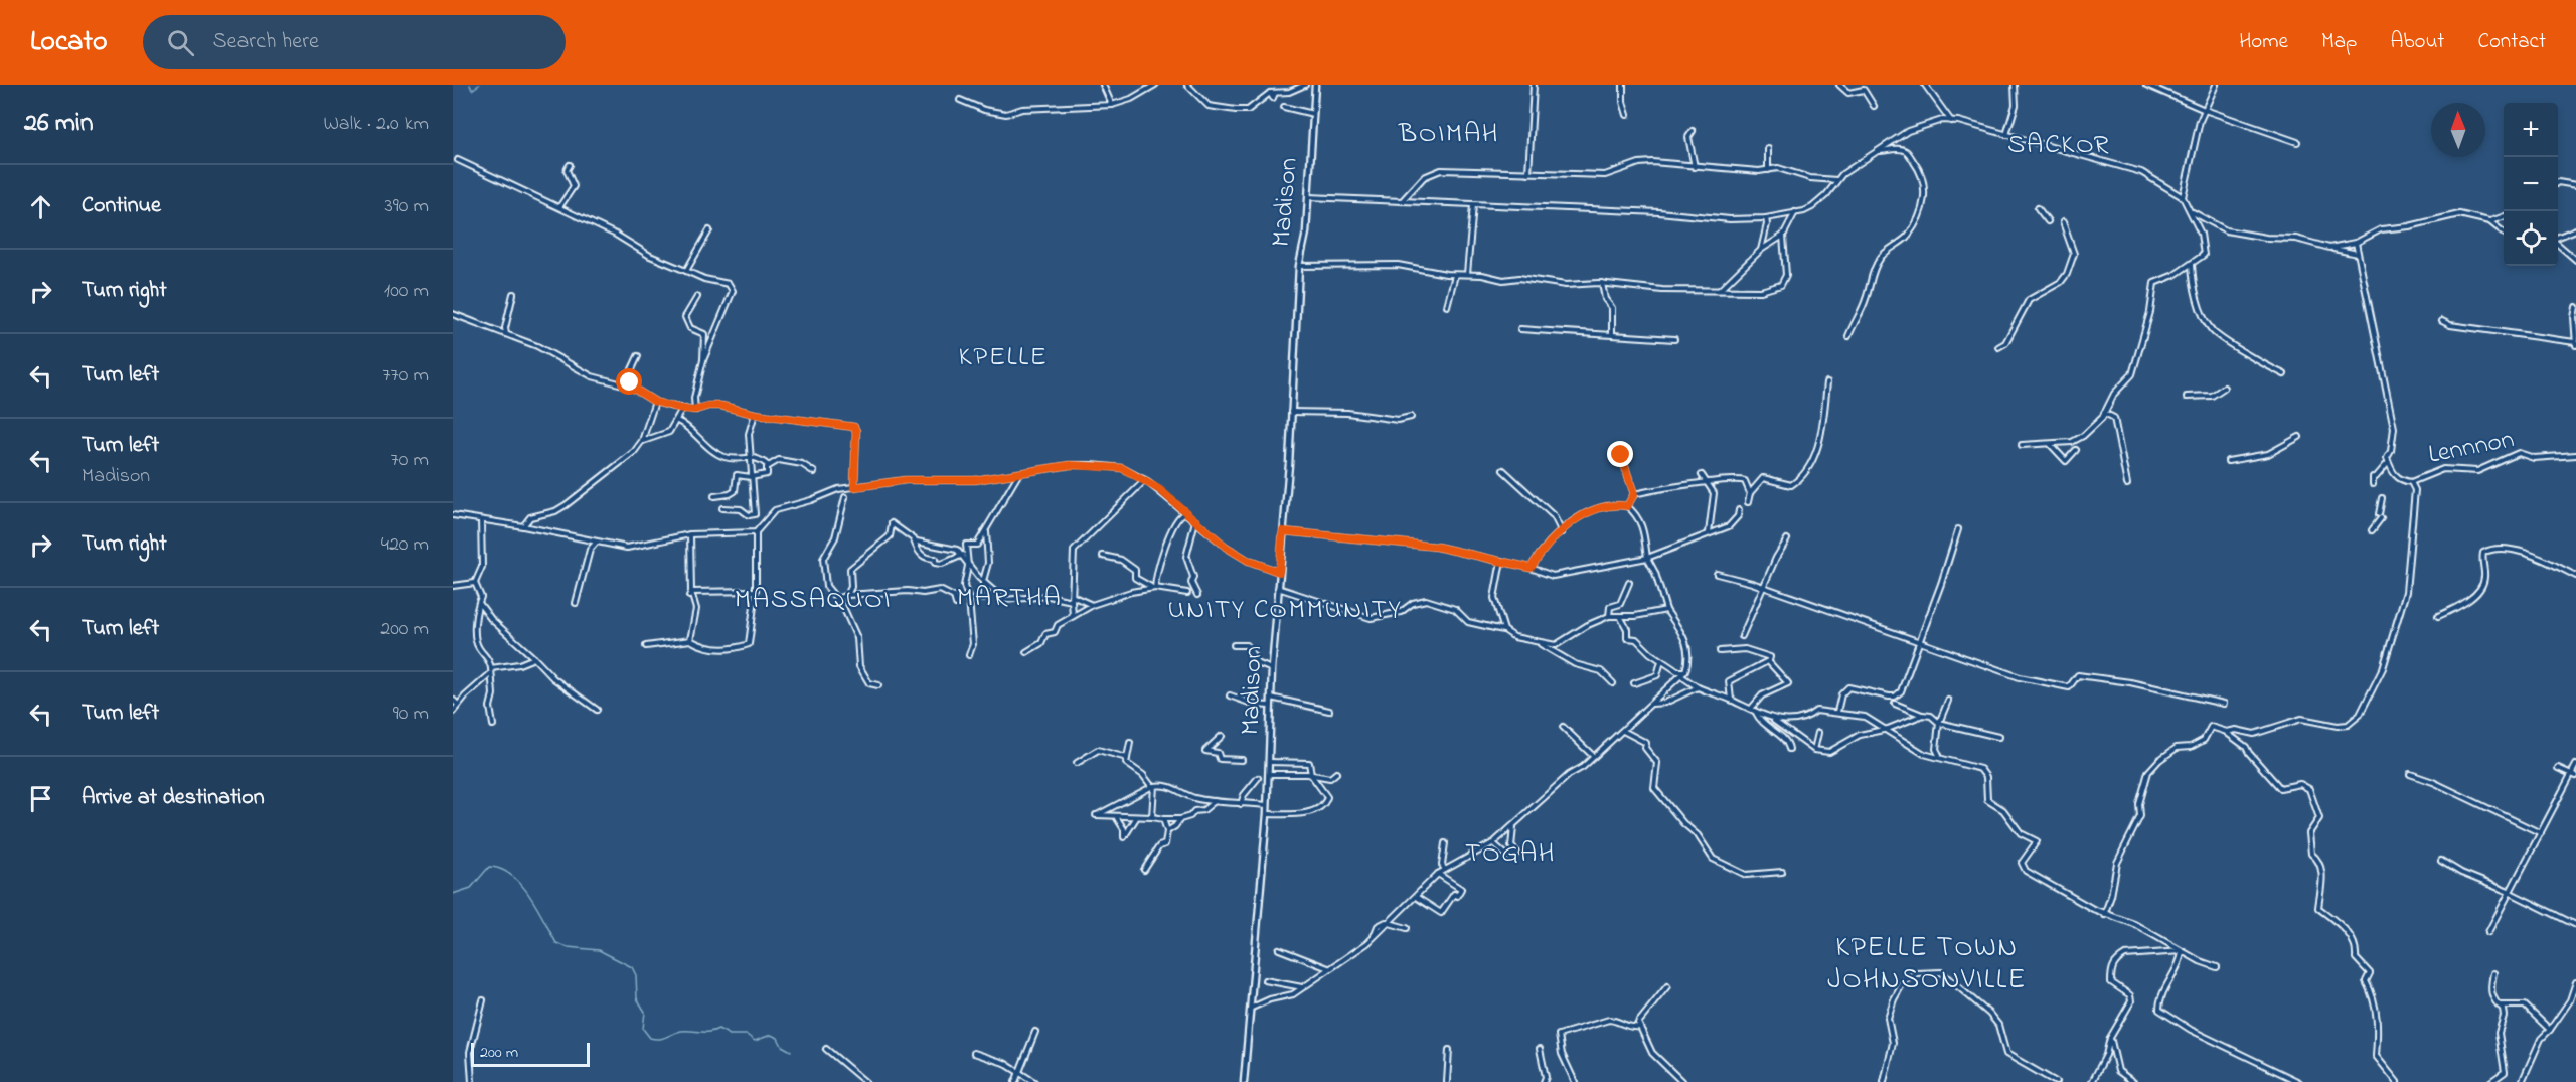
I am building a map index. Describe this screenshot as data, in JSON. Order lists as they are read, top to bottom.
{
  "streets": {
    "street": ["Madison", "Lennnon"]
  },
  "districts": [
    "BOIMAH",
    "SACKOR",
    "KPELLE",
    "MARTHA",
    "MASSAQUOI",
    "UNITY COMMUNITY",
    "TOGAH",
    "KPELLE TOWN JOHNSONVILLE"
  ],
  "scale_bar": "200 m",
  "north": "top",
  "page": {
    "header": "Locato",
    "search": "Search here",
    "nav": [
      "Home",
      "Map",
      "About",
      "Contact"
    ],
    "heading": ["26 min", "Walk · 2.0 km"],
    "map_buttons": ["+", "−"],
    "list": [
      ["Continue", "390 m"],
      ["Turn right", "100 m"],
      ["Turn left", "770 m"],
      ["Turn left", "Madison", "70 m"],
      ["Turn right", "420 m"],
      ["Turn left", "200 m"],
      ["Turn left", "90 m"],
      "Arrive at destination"
    ],
    "scale": "200 m"
  }
}
